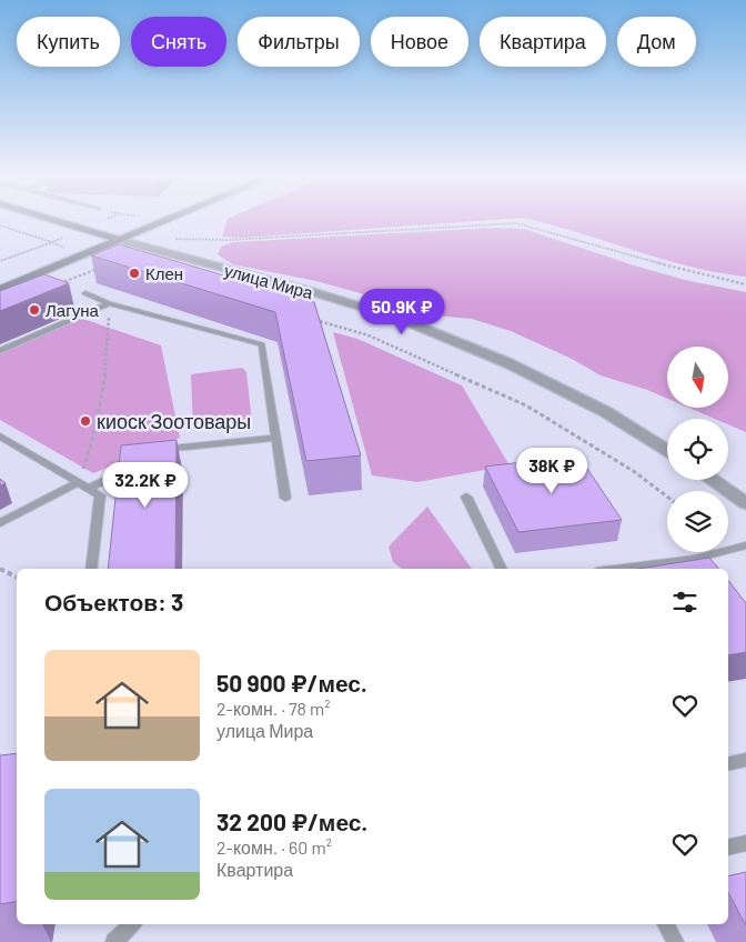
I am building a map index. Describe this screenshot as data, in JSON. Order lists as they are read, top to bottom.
{
  "streets": {
    "main road": ["улица Мира"]
  },
  "places": ["Клен", "Лагуна", "киоск Зоотовары"],
  "north": "bottom",
  "page": {
    "chip": [
      "Купить",
      "Снять",
      "Фильтры",
      "Новое",
      "Квартира",
      "Дом"
    ],
    "price": ["50.9K ₽", "38K ₽", "32.2K ₽"],
    "heading": "Объектов: 3",
    "list": [
      {
        "name": "50 900 ₽/мес.",
        "note": "2-комн. · 78 m² · улица Мира"
      },
      {
        "name": "32 200 ₽/мес.",
        "note": "2-комн. · 60 m² · Квартира"
      }
    ]
  }
}
